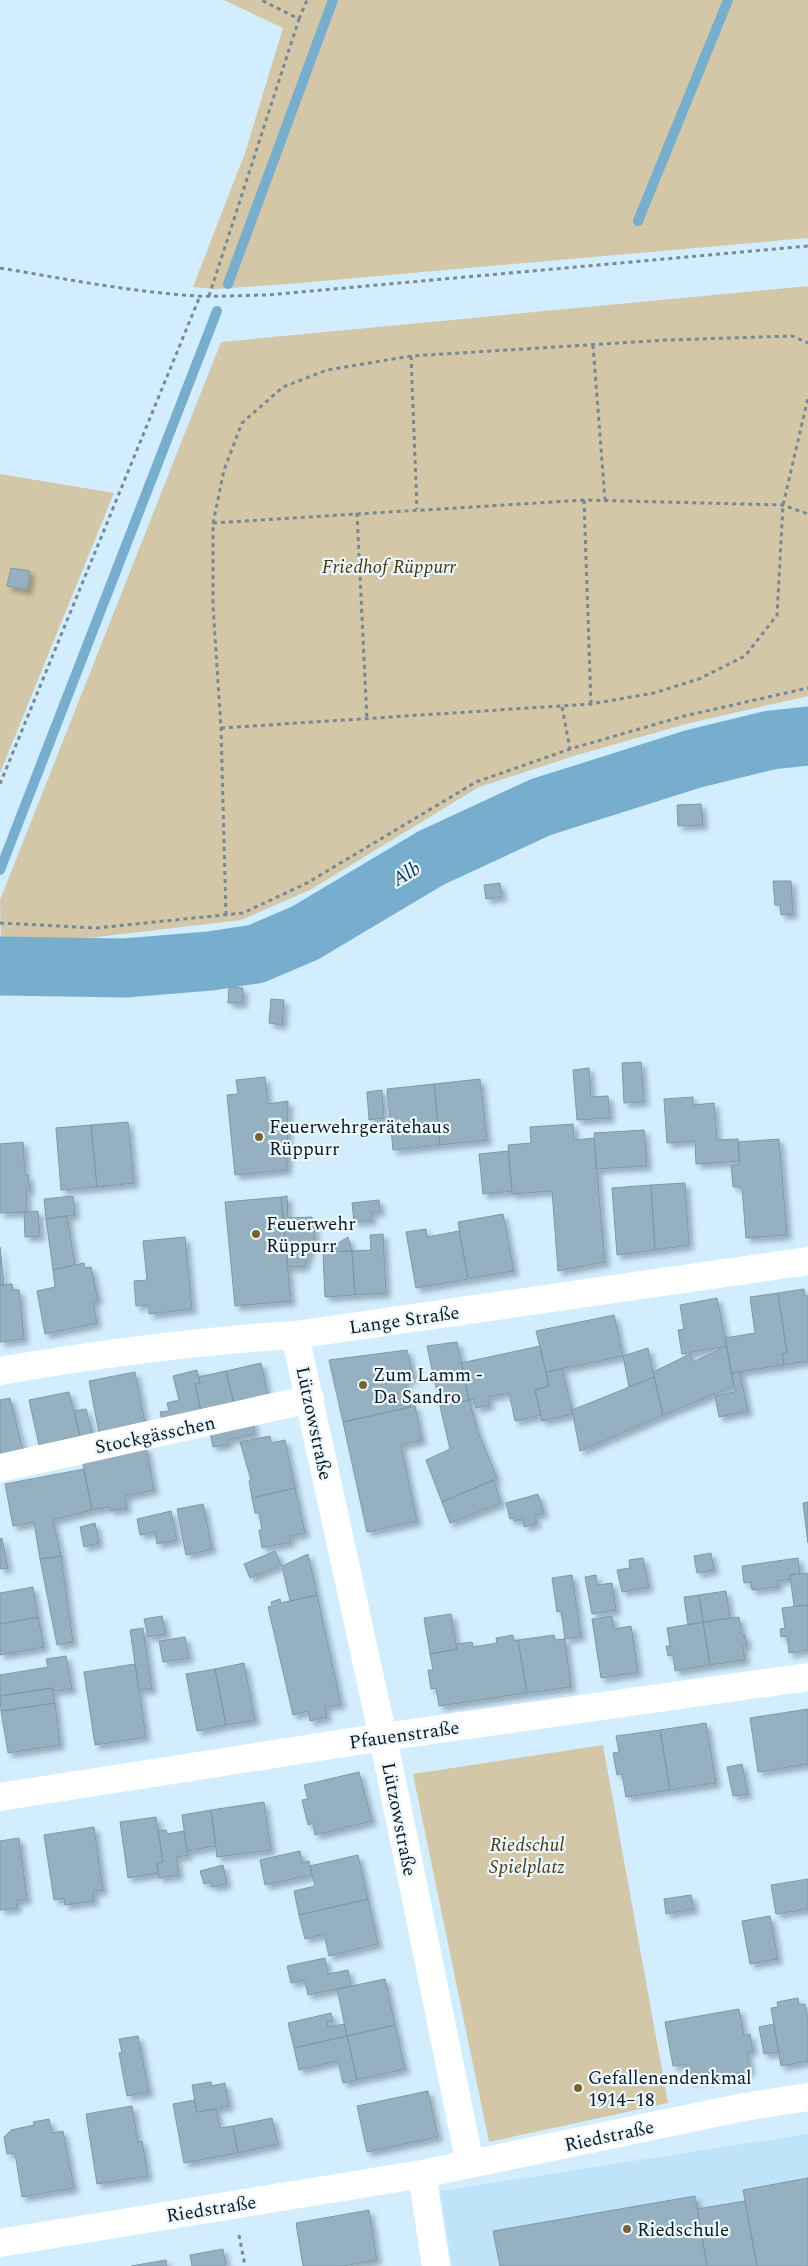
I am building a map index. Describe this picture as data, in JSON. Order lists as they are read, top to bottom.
{
  "streets": {
    "street": [
      "Lange Straße",
      "Lützowstraße",
      "Stockgässchen",
      "Pfauenstraße",
      "Riedstraße"
    ]
  },
  "crossings": [
    ["Lange Straße", "Lützowstraße"],
    ["Lützowstraße", "Stockgässchen"],
    ["Lützowstraße", "Pfauenstraße"],
    ["Lützowstraße", "Riedstraße"]
  ],
  "water": ["Alb"],
  "parks": ["Friedhof Rüppurr", "Riedschul Spielplatz"],
  "places": [
    "Feuerwehrgerätehaus Rüppurr",
    "Feuerwehr Rüppurr",
    "Zum Lamm - Da Sandro",
    "Gefallenendenkmal 1914–18",
    "Riedschule"
  ]
}
